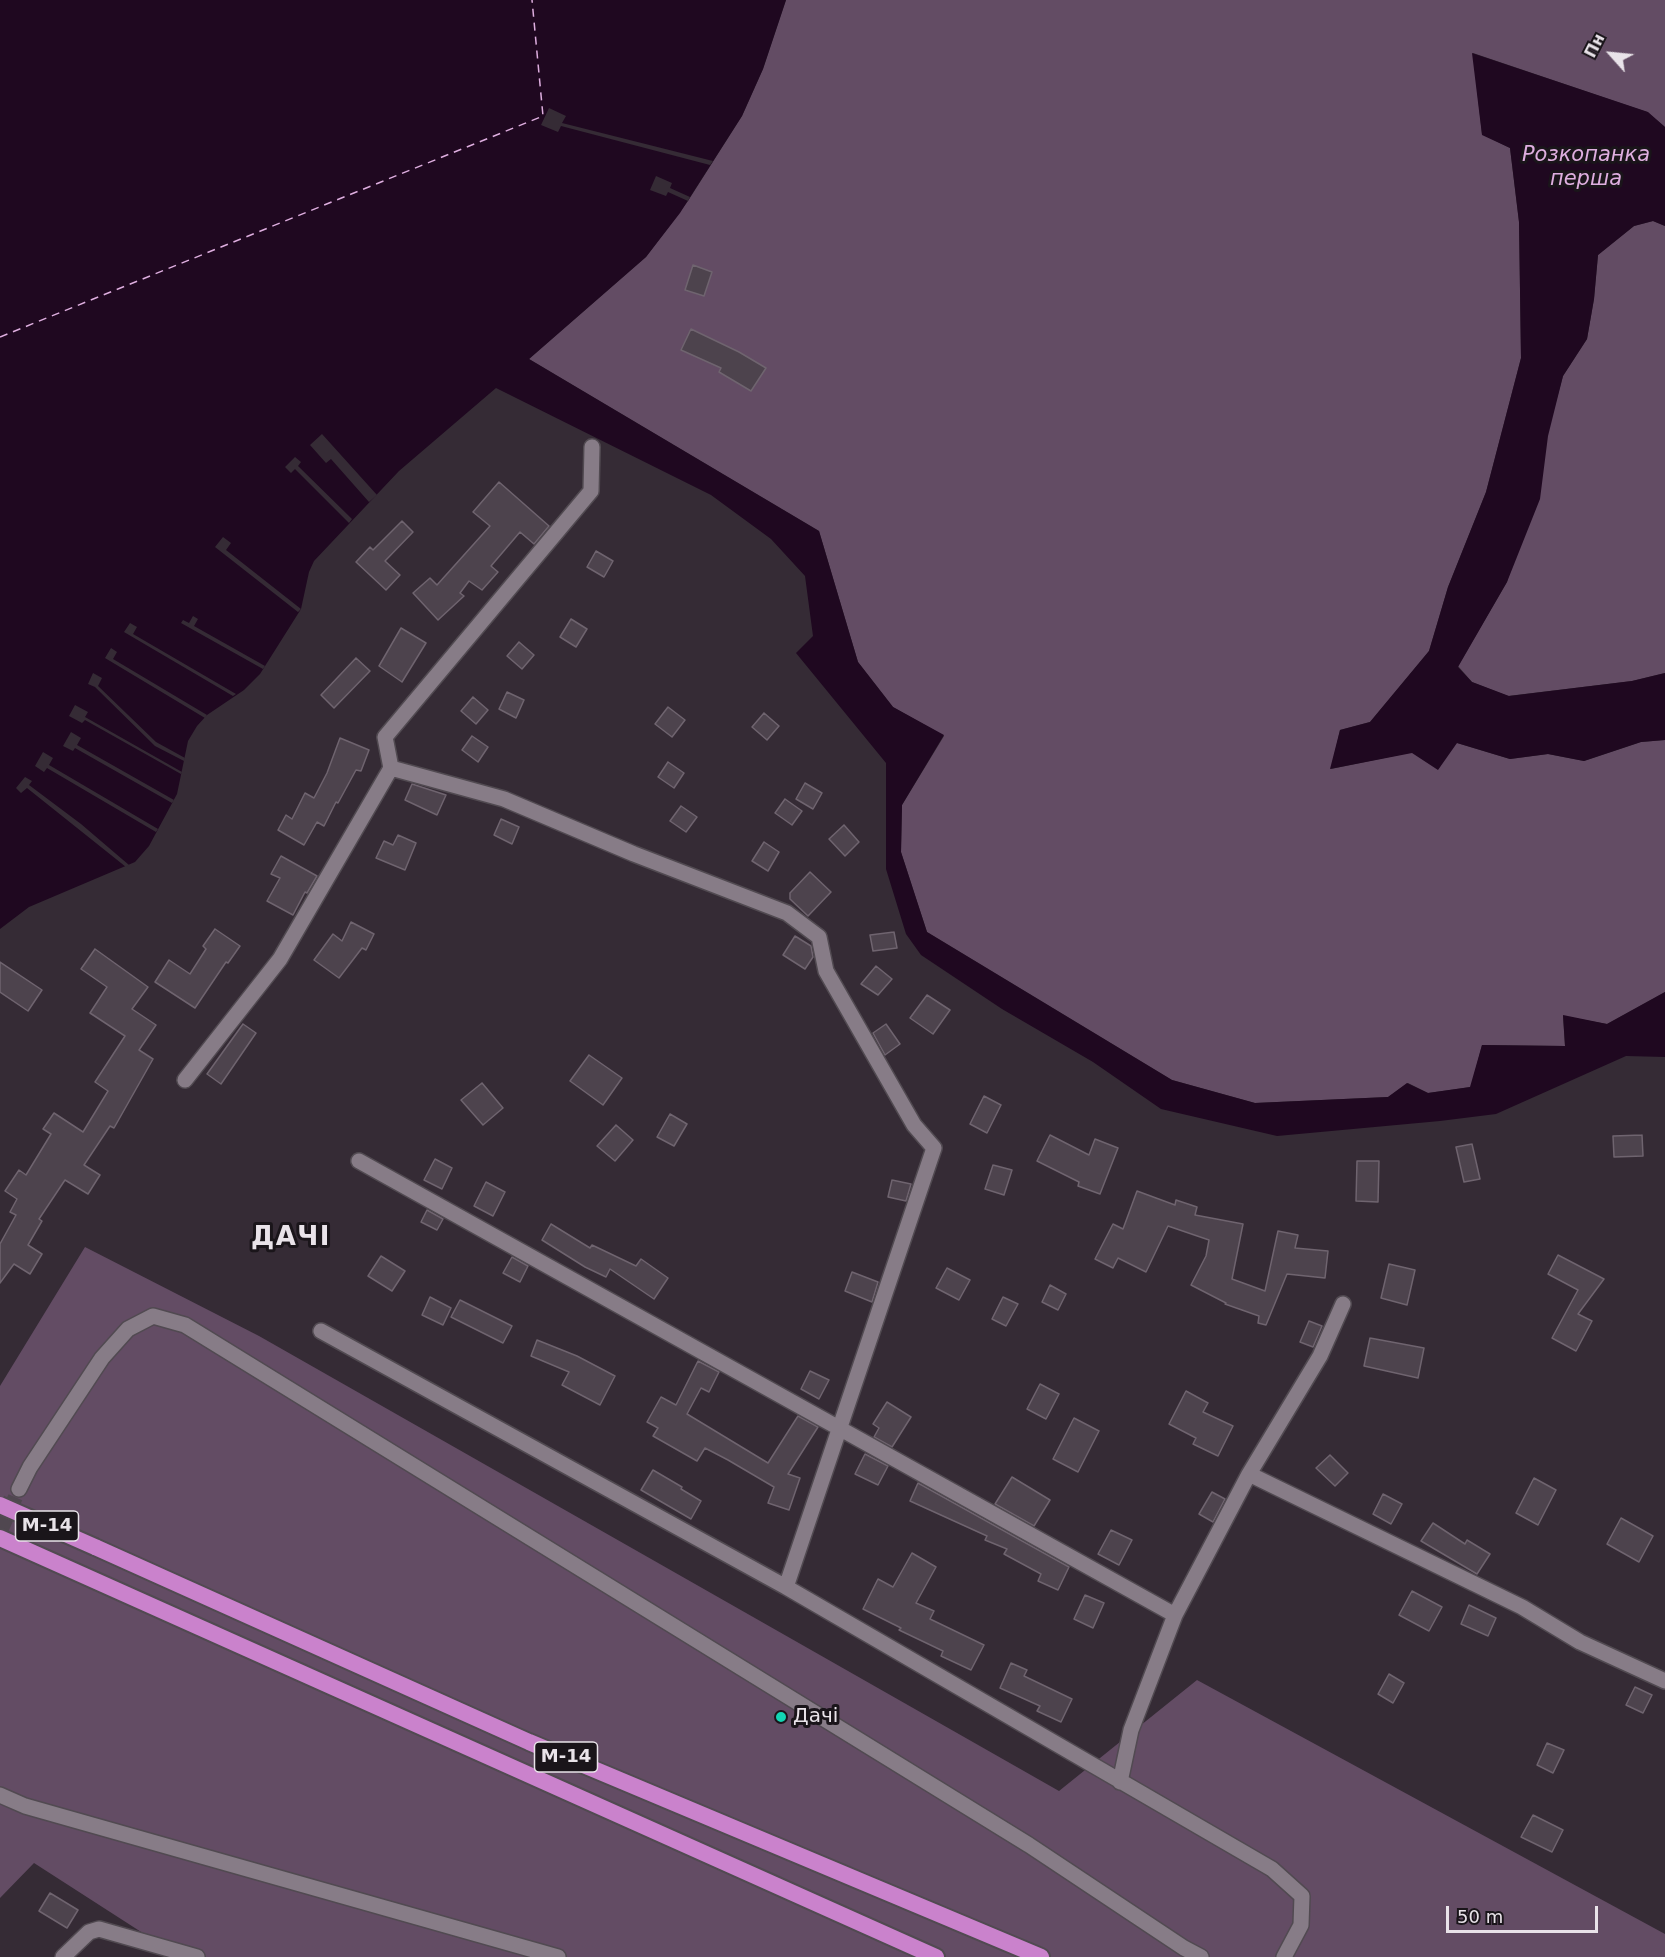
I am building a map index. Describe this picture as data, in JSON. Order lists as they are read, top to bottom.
{
  "streets": {
    "highway": ["М-14"]
  },
  "districts": ["ДАЧІ"],
  "water": ["Розкопанка перша"],
  "places": ["Дачі"],
  "scale_bar": "50 m",
  "north": "top left"
}
